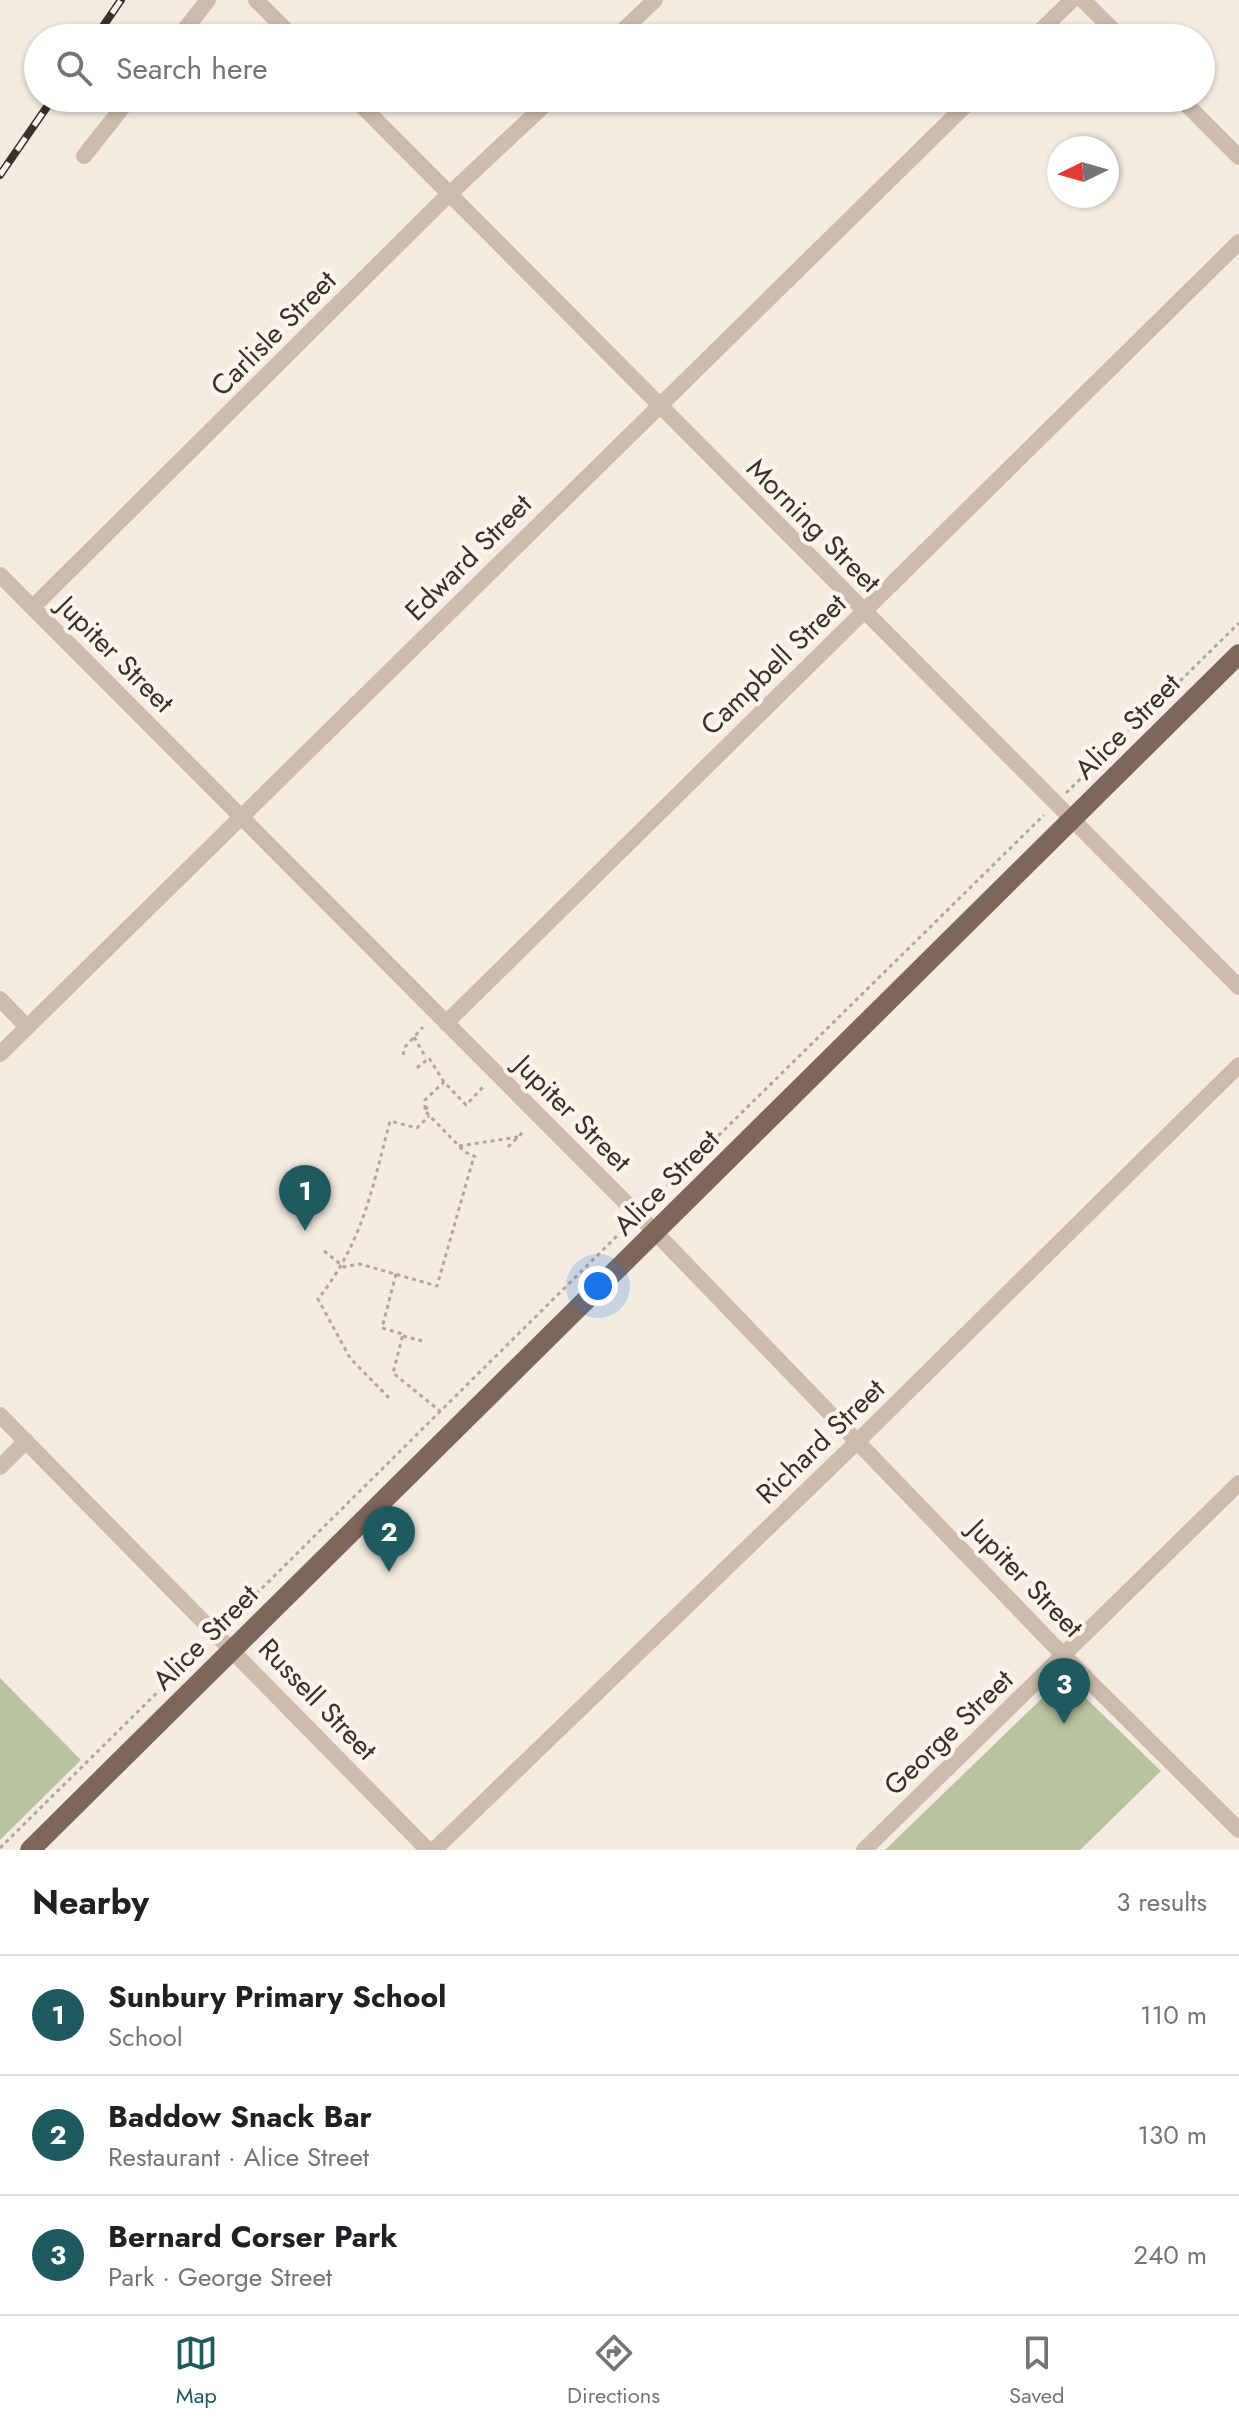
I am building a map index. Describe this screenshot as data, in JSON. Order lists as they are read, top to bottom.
{
  "streets": {
    "main road": ["Alice Street"],
    "street": [
      "Carlisle Street",
      "Morning Street",
      "Edward Street",
      "Jupiter Street",
      "Campbell Street",
      "Richard Street",
      "Russell Street",
      "George Street"
    ]
  },
  "crossings": [
    ["Carlisle Street", "Morning Street"],
    ["Carlisle Street", "Jupiter Street"],
    ["Morning Street", "Edward Street"],
    ["Morning Street", "Campbell Street"],
    ["Morning Street", "Alice Street"],
    ["Edward Street", "Jupiter Street"],
    ["Jupiter Street", "Campbell Street"],
    ["Jupiter Street", "Alice Street"],
    ["Jupiter Street", "Richard Street"],
    ["Jupiter Street", "George Street"],
    ["Alice Street", "Russell Street"]
  ],
  "north": "left",
  "page": {
    "search": "Search here",
    "pins": ["1", "2", "3"],
    "heading": ["Nearby", "3 results"],
    "list": [
      {
        "mark": "1",
        "name": "Sunbury Primary School",
        "note": "School",
        "value": "110 m"
      },
      {
        "mark": "2",
        "name": "Baddow Snack Bar",
        "note": "Restaurant · Alice Street",
        "value": "130 m"
      },
      {
        "mark": "3",
        "name": "Bernard Corser Park",
        "note": "Park · George Street",
        "value": "240 m"
      }
    ],
    "nav": ["Map", "Directions", "Saved"]
  }
}
